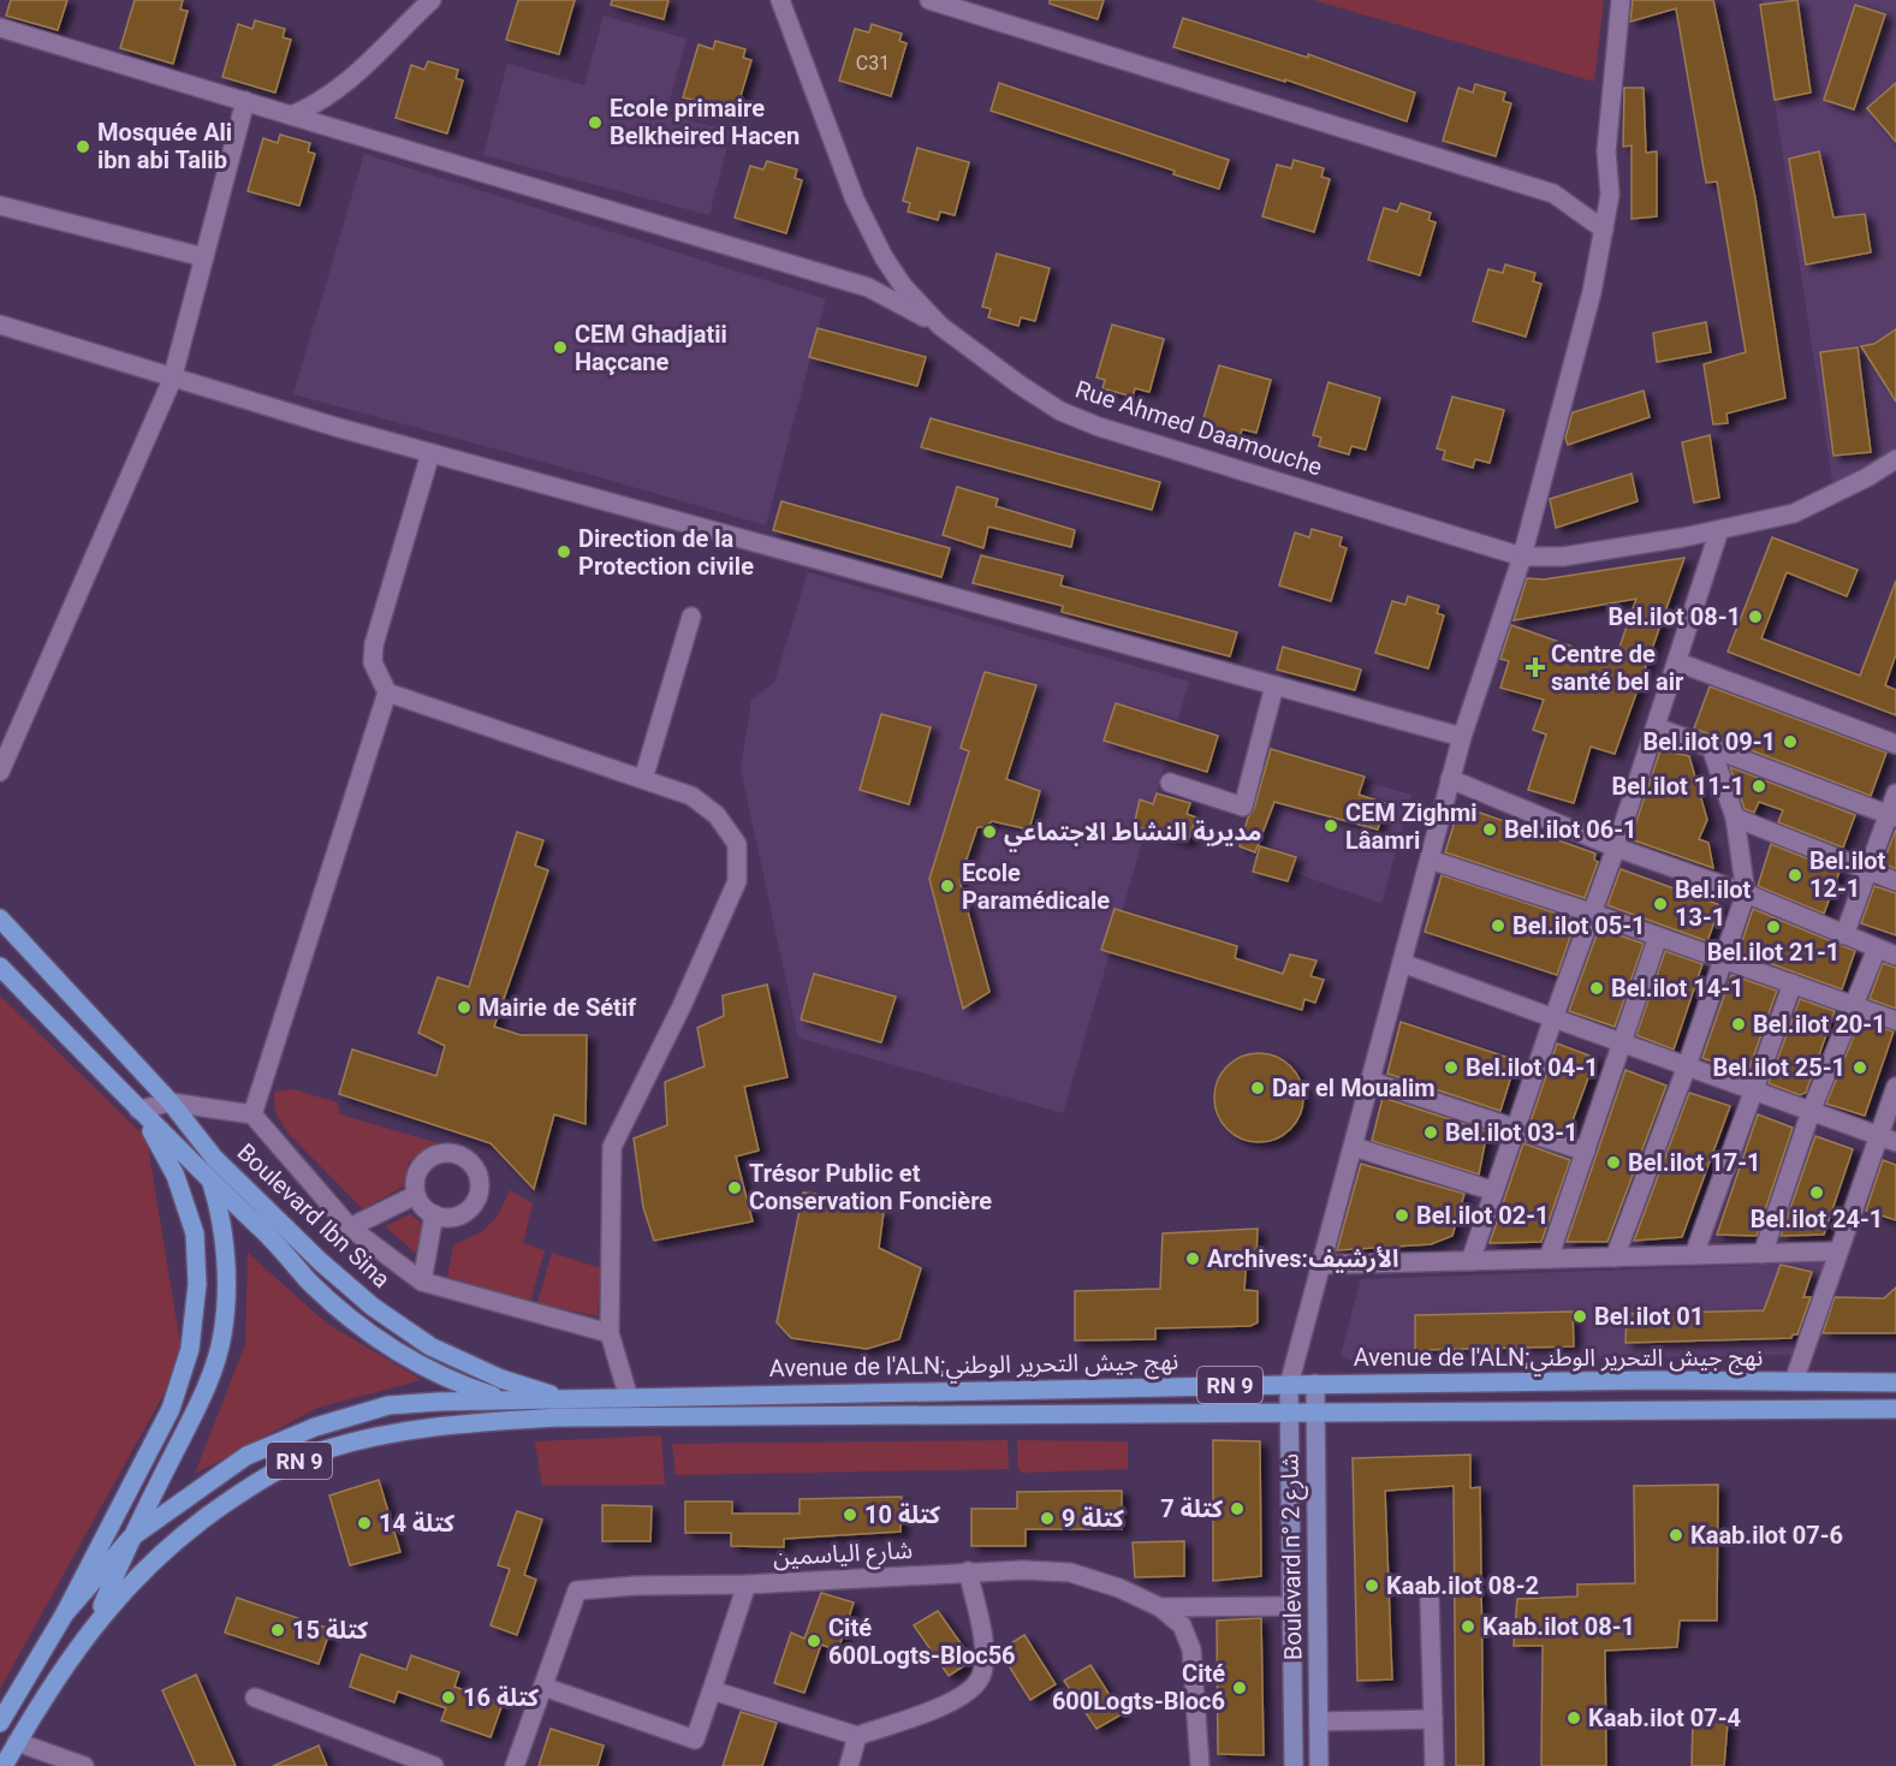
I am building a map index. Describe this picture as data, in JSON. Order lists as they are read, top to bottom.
{
  "streets": {
    "main road": [
      "Boulevard Ibn Sina",
      "Avenue de l'ALN;نهج جيش التحرير الوطني",
      "RN 9",
      "Boulevard n° شارع 2"
    ],
    "street": ["Rue Ahmed Daamouche", "شارع الياسمين"]
  },
  "crossings": [
    ["Boulevard Ibn Sina", "Avenue de l'ALN;نهج جيش التحرير الوطني"],
    ["Avenue de l'ALN;نهج جيش التحرير الوطني", "Boulevard n° شارع 2"],
    ["شارع الياسمين", "Boulevard n° شارع 2"]
  ],
  "places": {
    "other": [
      "Ecole primaire Belkheired Hacen",
      "Mosquée Ali ibn abi Talib",
      "CEM Ghadjatii Haçcane",
      "Direction de la Protection civile",
      "Bel.ilot 08-1",
      "Bel.ilot 09-1",
      "Bel.ilot 11-1",
      "CEM Zighmi Lâamri",
      "Bel.ilot 06-1",
      "مديرية النشاط الاجتماعي",
      "Bel.ilot 12-1",
      "Ecole Paramédicale",
      "Bel.ilot 13-1",
      "Bel.ilot 05-1",
      "Bel.ilot 21-1",
      "Bel.ilot 14-1",
      "Mairie de Sétif",
      "Bel.ilot 20-1",
      "Bel.ilot 04-1",
      "Bel.ilot 25-1",
      "Dar el Moualim",
      "Bel.ilot 03-1",
      "Bel.ilot 17-1",
      "Trésor Public et Conservation Foncière",
      "Bel.ilot 24-1",
      "Bel.ilot 02-1",
      "Archives:الأرشيف",
      "Bel.ilot 01",
      "كتلة 7",
      "كتلة 10",
      "كتلة 9",
      "كتلة 14",
      "Kaab.ilot 07-6",
      "Kaab.ilot 08-2",
      "Kaab.ilot 08-1",
      "كتلة 15",
      "Cité 600Logts-Bloc56",
      "Cité 600Logts-Bloc6",
      "كتلة 16",
      "Kaab.ilot 07-4"
    ],
    "health": ["Centre de santé bel air"]
  },
  "house_numbers": ["C31"]
}
